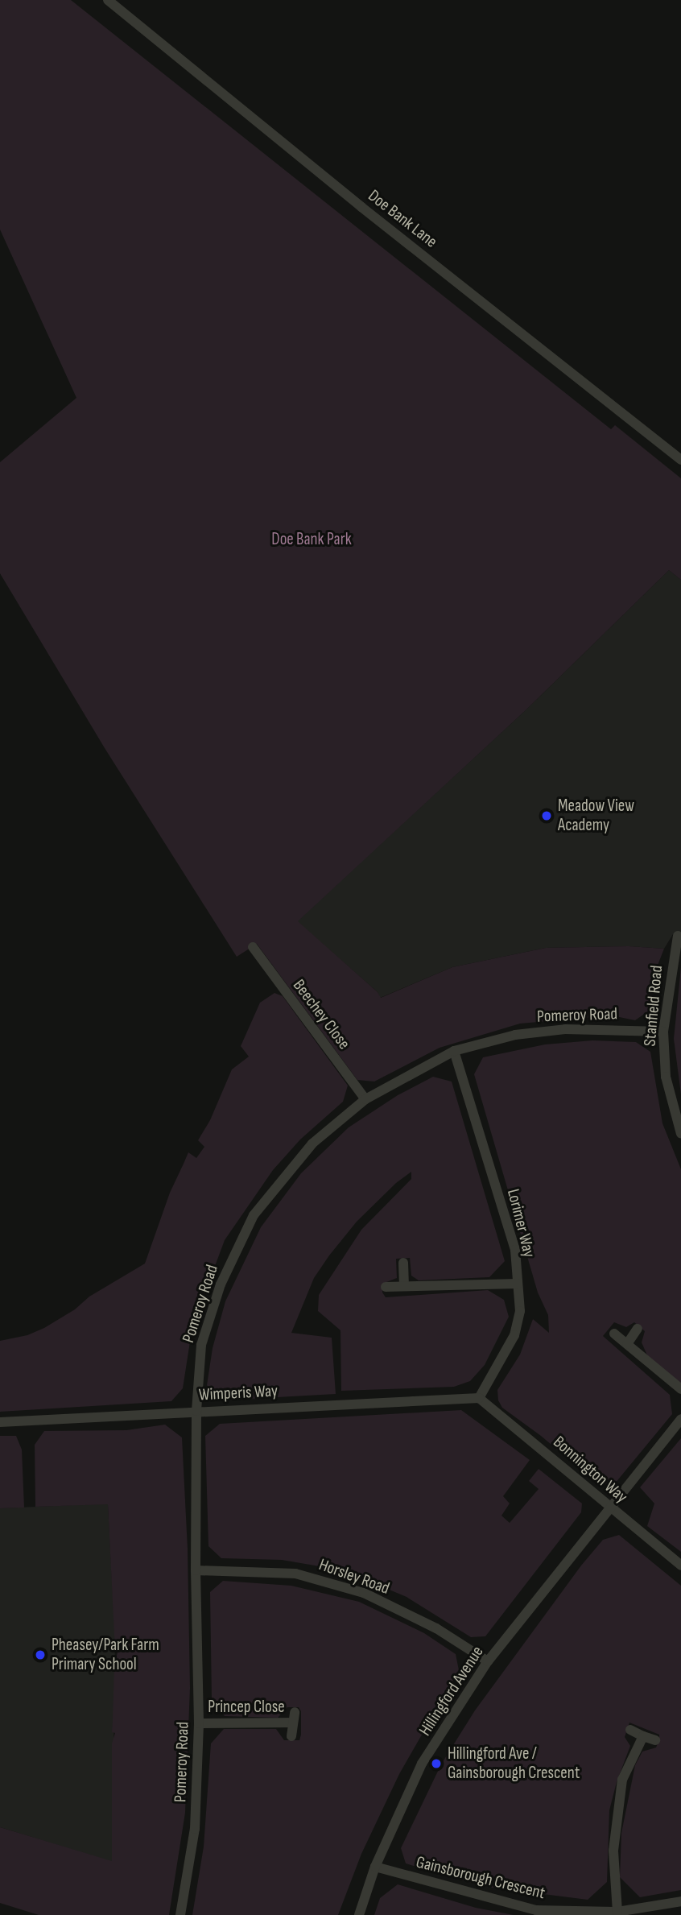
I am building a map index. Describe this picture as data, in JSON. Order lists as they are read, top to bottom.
{
  "streets": {
    "street": [
      "Doe Bank Lane",
      "Stanfield Road",
      "Beechey Close",
      "Pomeroy Road",
      "Lorimer Way",
      "Wimperis Way",
      "Bonnington Way",
      "Horsley Road",
      "Hillingford Avenue",
      "Princep Close",
      "Gainsborough Crescent"
    ]
  },
  "crossings": [
    ["Stanfield Road", "Pomeroy Road"],
    ["Beechey Close", "Pomeroy Road"],
    ["Pomeroy Road", "Lorimer Way"],
    ["Pomeroy Road", "Wimperis Way"],
    ["Pomeroy Road", "Horsley Road"],
    ["Pomeroy Road", "Princep Close"],
    ["Lorimer Way", "Wimperis Way"],
    ["Lorimer Way", "Bonnington Way"],
    ["Wimperis Way", "Bonnington Way"],
    ["Bonnington Way", "Hillingford Avenue"],
    ["Horsley Road", "Hillingford Avenue"],
    ["Hillingford Avenue", "Gainsborough Crescent"]
  ],
  "parks": ["Doe Bank Park"],
  "places": ["Meadow View Academy", "Pheasey/Park Farm Primary School", "Hillingford Ave / Gainsborough Crescent"]
}
